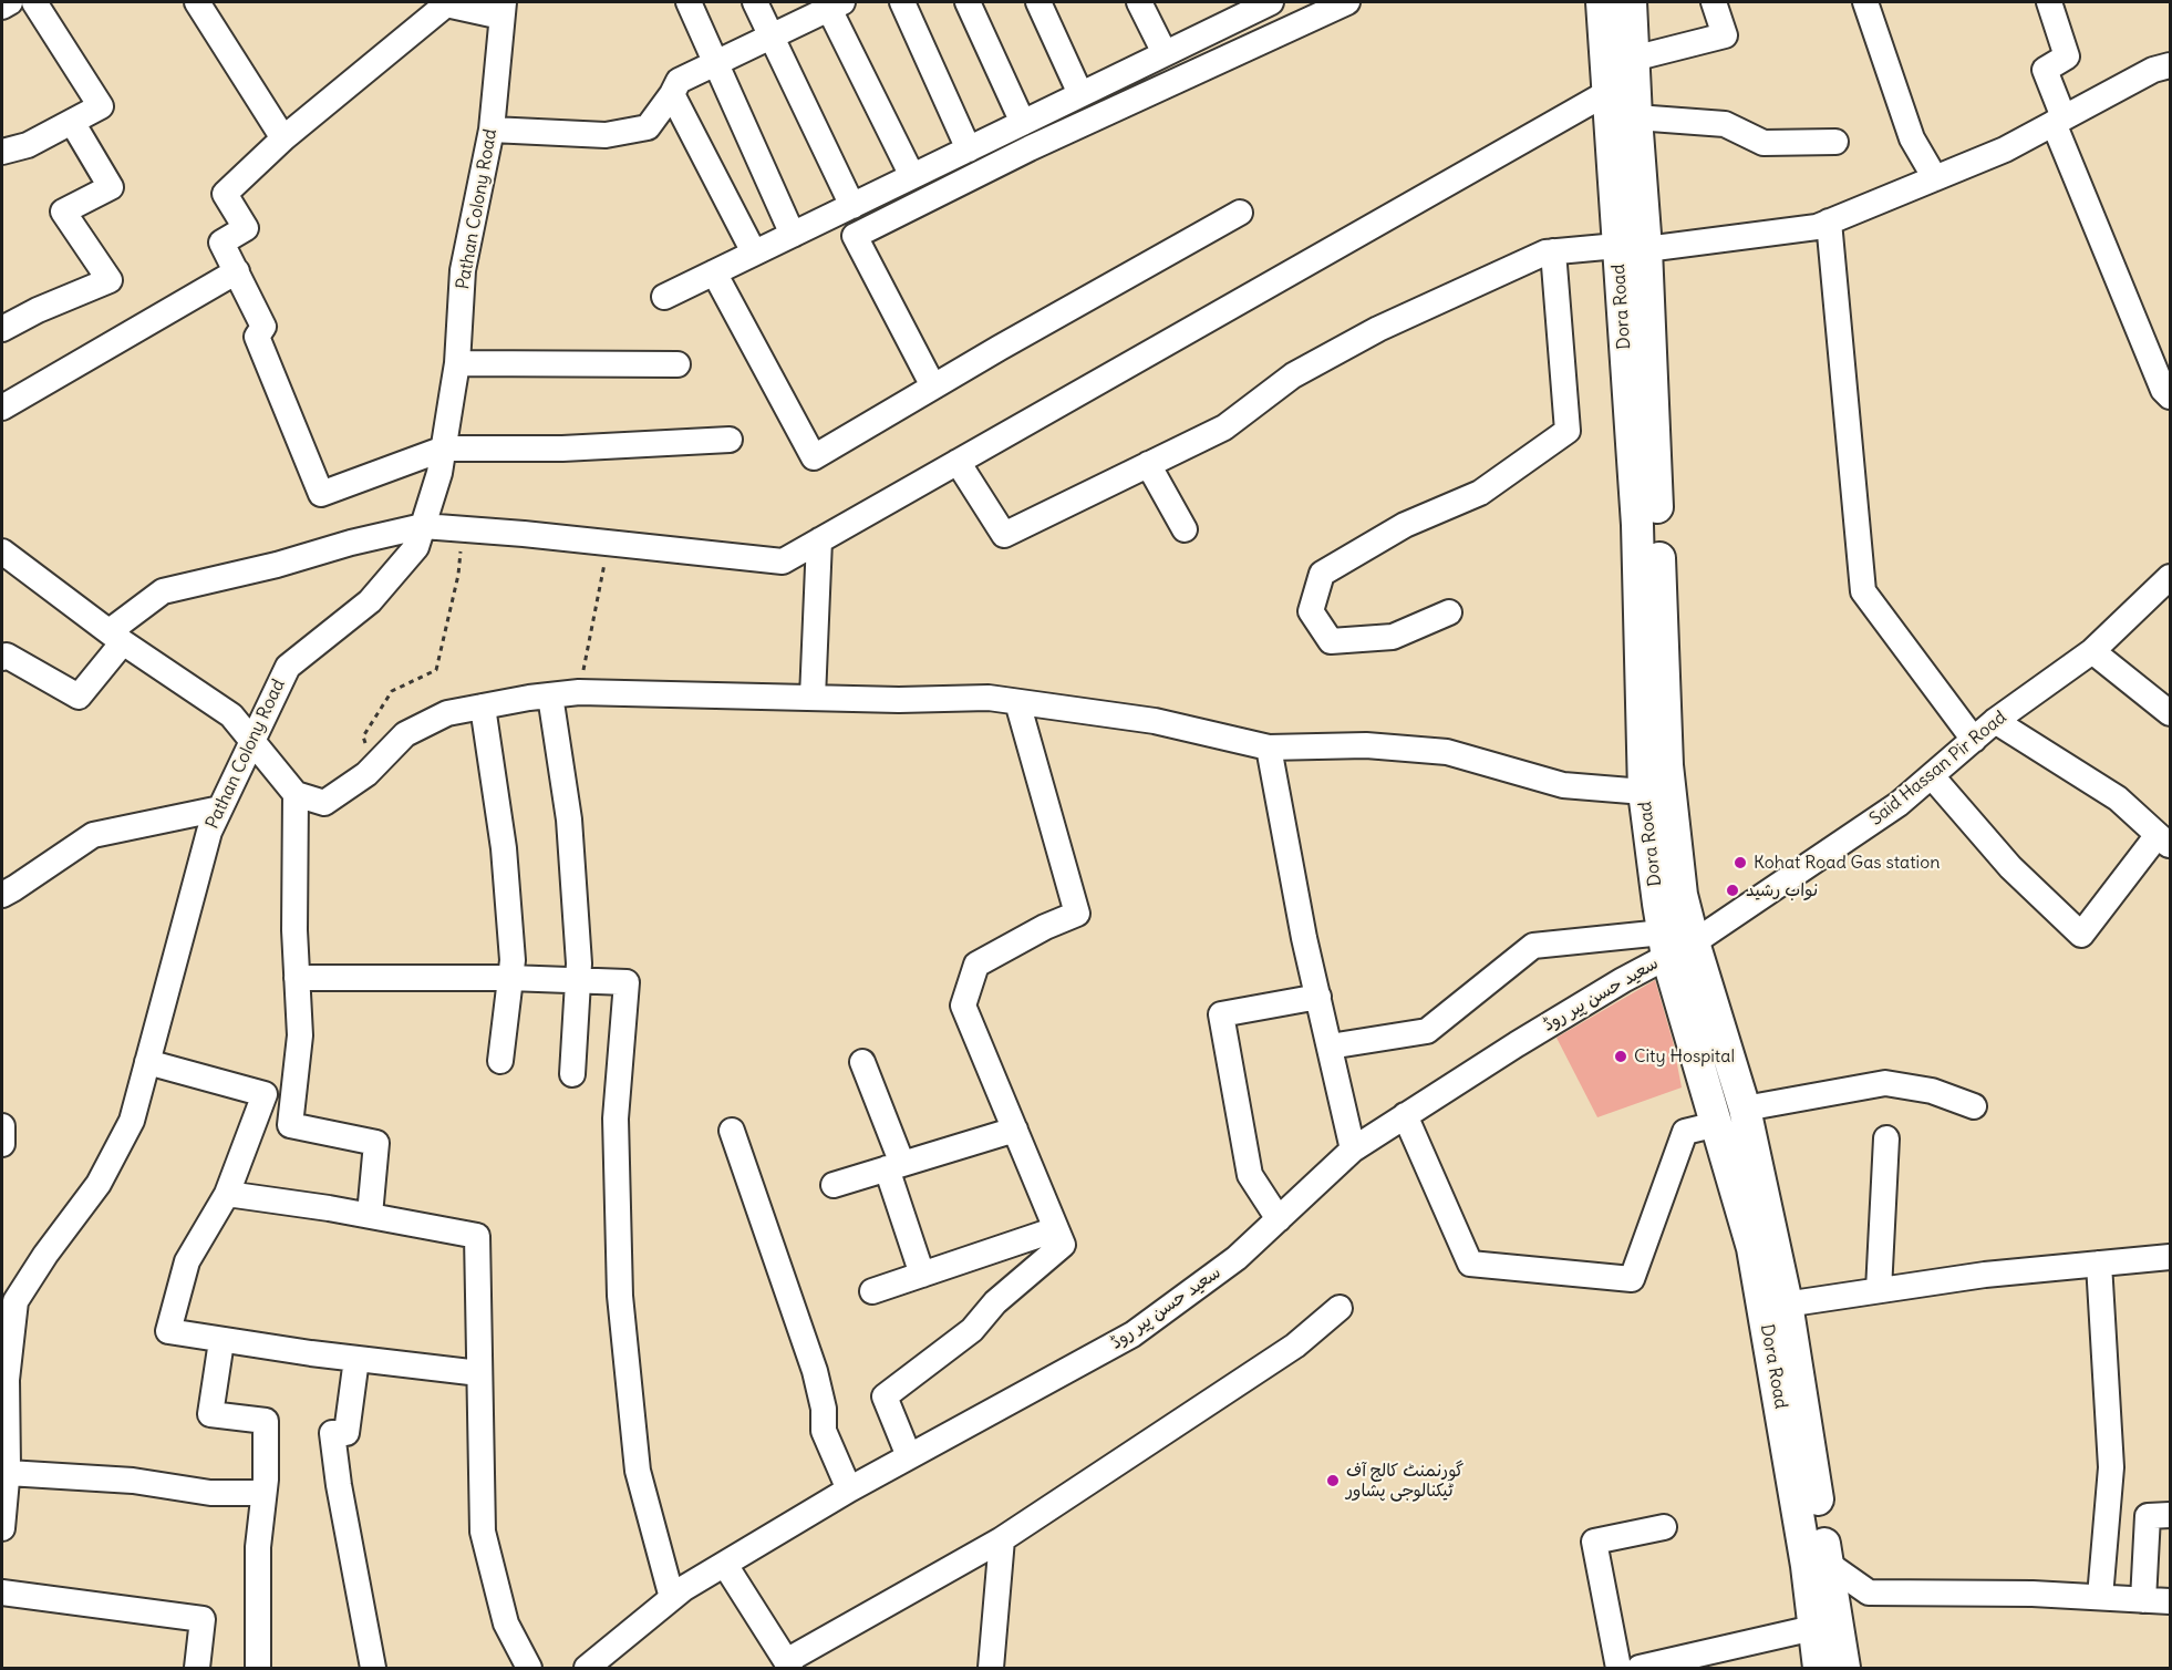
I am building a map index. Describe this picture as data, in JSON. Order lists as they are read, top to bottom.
{
  "streets": {
    "main road": ["Dora Road"],
    "street": ["Pathan Colony Road", "Said Hassan Pir Road", "سعید حسن پیر روڈ"]
  },
  "crossings": [
    ["Dora Road", "Said Hassan Pir Road"],
    ["Dora Road", "سعید حسن پیر روڈ"],
    ["Said Hassan Pir Road", "سعید حسن پیر روڈ"]
  ],
  "places": [
    "Kohat Road Gas station",
    "نواب رشید",
    "City Hospital",
    "گورنمنٹ کالج آف ٹیکنالوجی پشاور"
  ]
}
